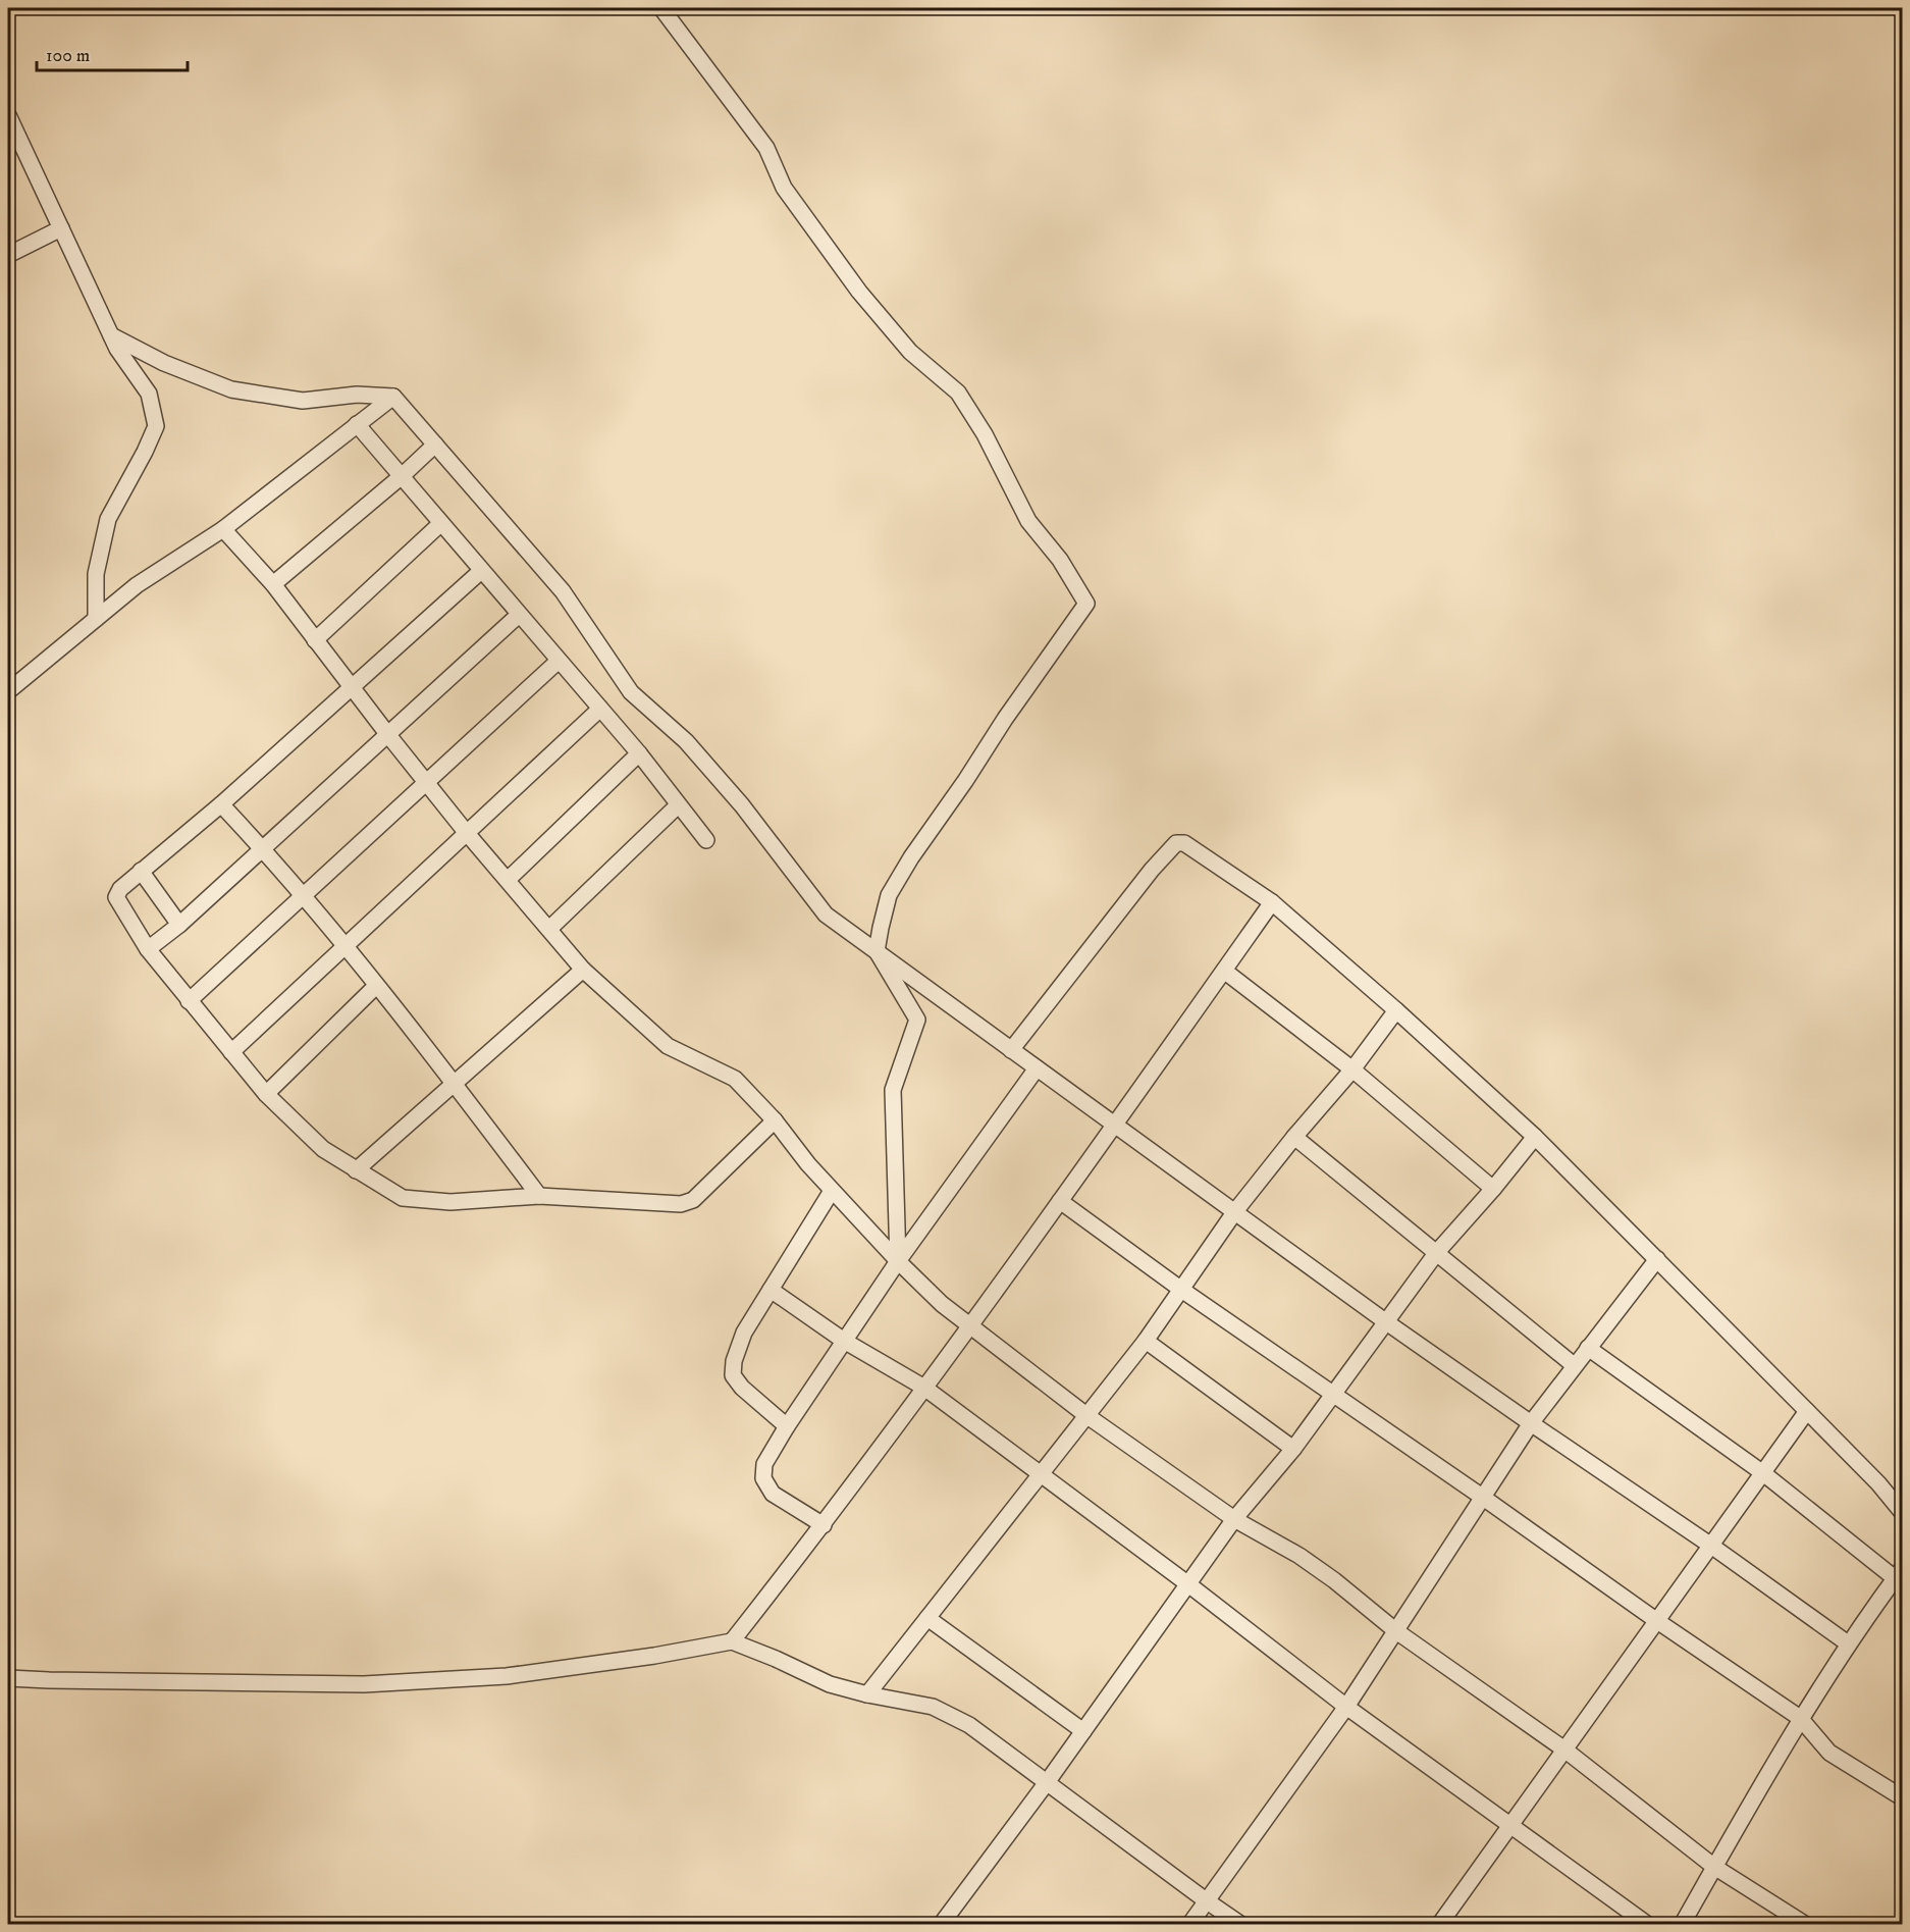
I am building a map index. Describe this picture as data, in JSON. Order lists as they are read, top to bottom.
{
  "scale_bar": "100 m"
}
